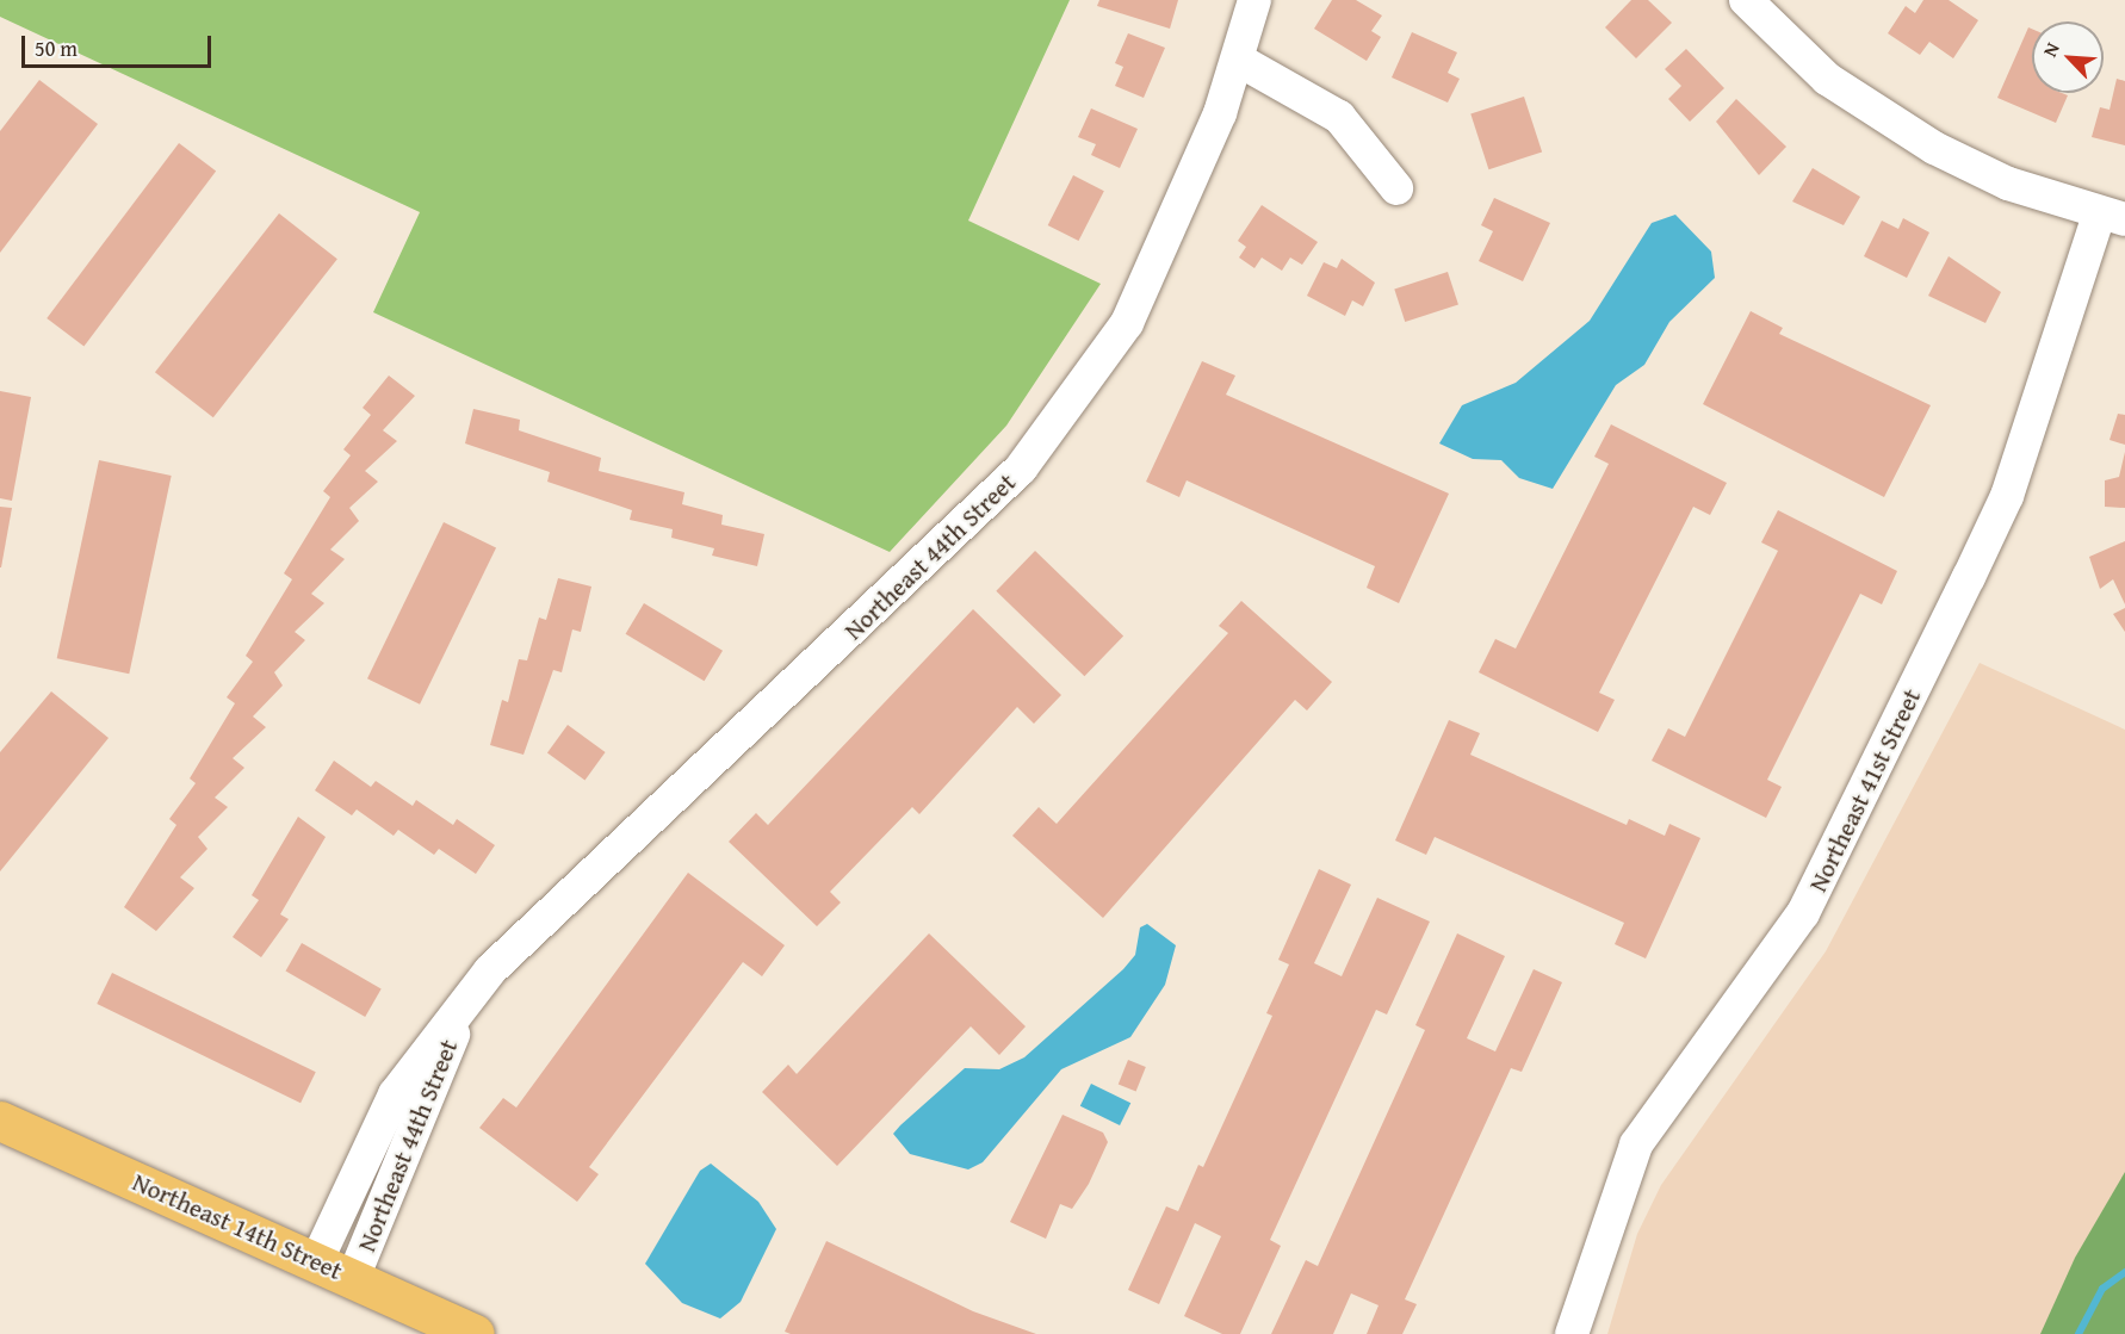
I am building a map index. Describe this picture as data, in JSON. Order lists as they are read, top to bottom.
{
  "streets": {
    "main road": ["Northeast 14th Street"],
    "street": ["Northeast 44th Street", "Northeast 41st Street"]
  },
  "crossings": [
    ["Northeast 44th Street", "Northeast 14th Street"]
  ],
  "scale_bar": "50 m",
  "north": "top left"
}
